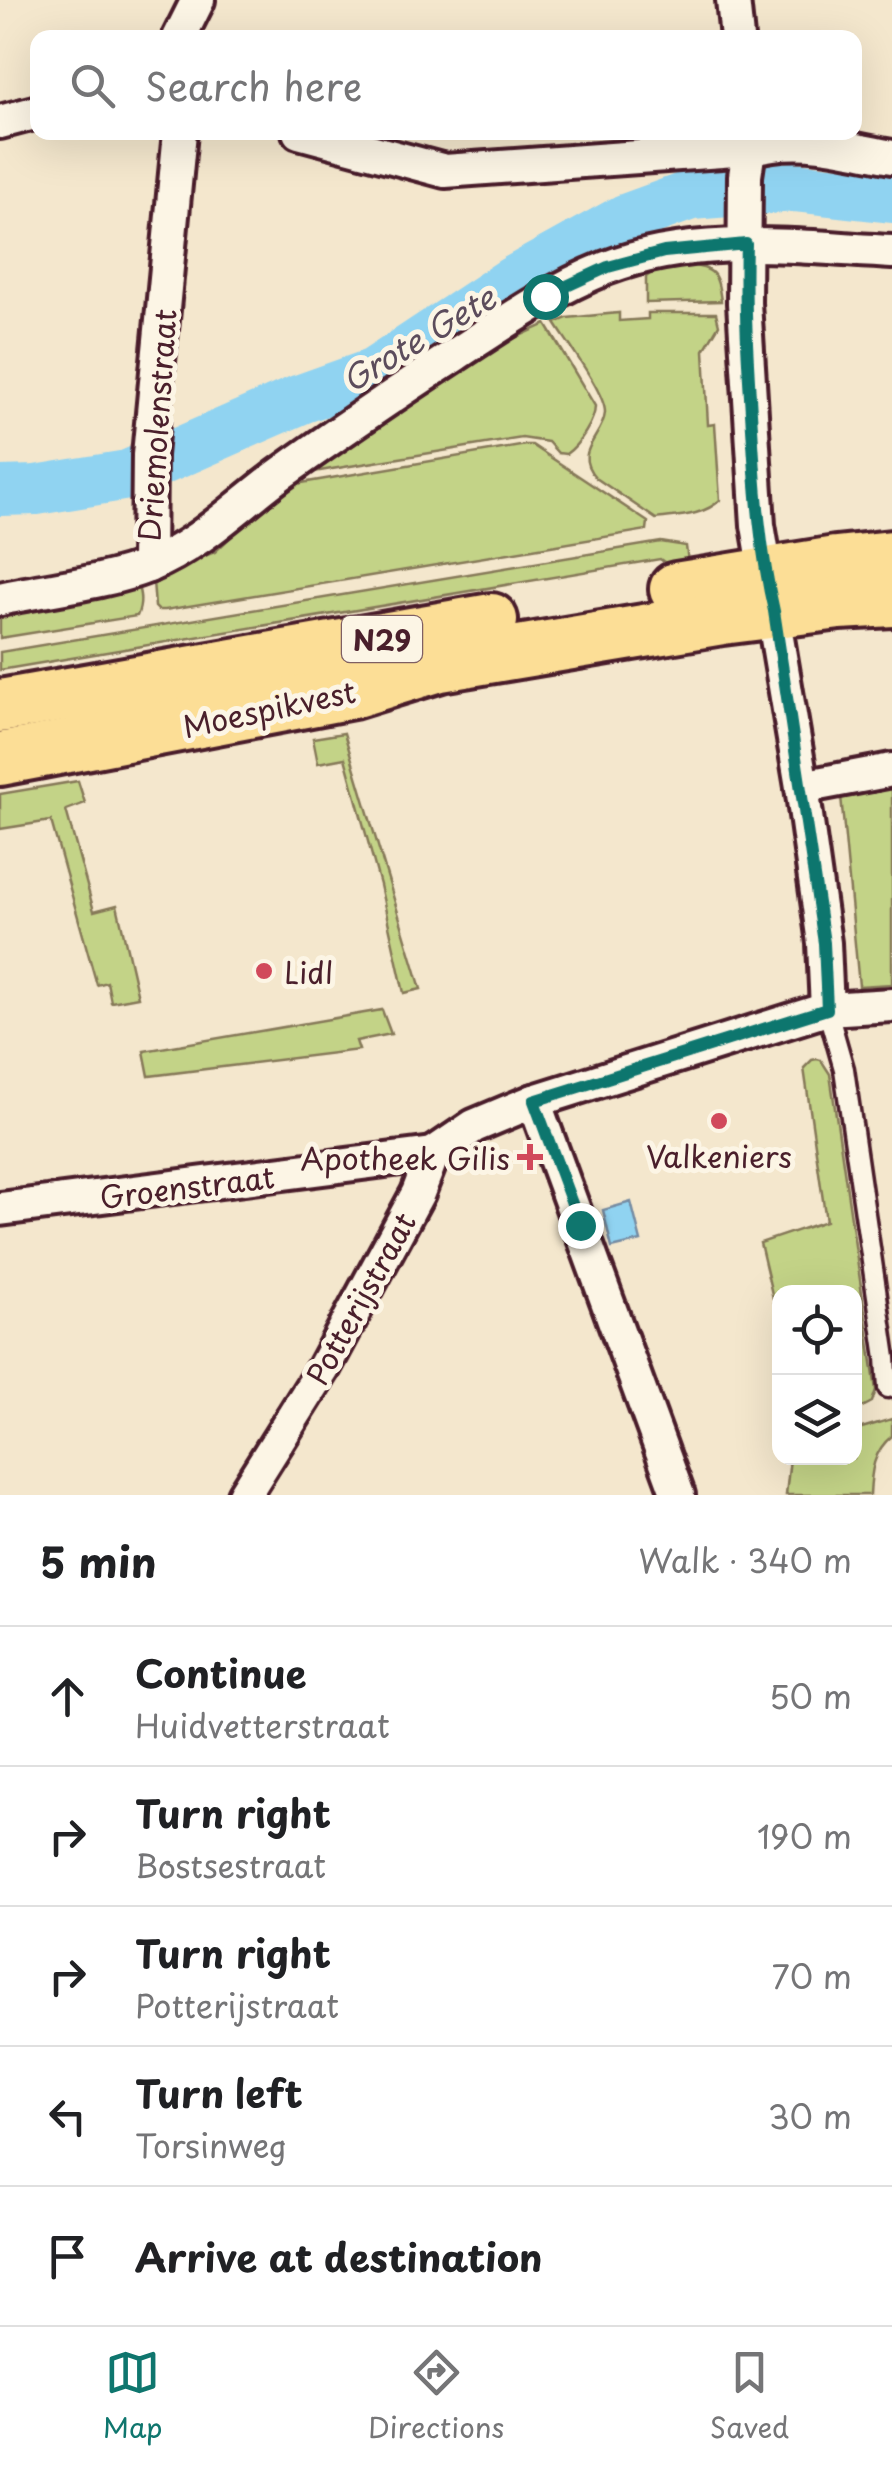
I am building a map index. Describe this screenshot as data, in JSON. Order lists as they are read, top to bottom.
{
  "streets": {
    "main road": ["N29", "Moespikvest"],
    "street": ["Driemolenstraat", "Groenstraat", "Potterijstraat"]
  },
  "crossings": [
    ["N29", "Moespikvest"],
    ["Groenstraat", "Potterijstraat"]
  ],
  "water": ["Grote Gete"],
  "places": {
    "other": ["Lidl", "Valkeniers"],
    "health": ["Apotheek Gilis"]
  },
  "page": {
    "search": "Search here",
    "heading": ["5 min", "Walk · 340 m"],
    "list": [
      ["Continue", "Huidvetterstraat", "50 m"],
      ["Turn right", "Bostsestraat", "190 m"],
      ["Turn right", "Potterijstraat", "70 m"],
      ["Turn left", "Torsinweg", "30 m"],
      "Arrive at destination"
    ],
    "nav": ["Map", "Directions", "Saved"]
  }
}
